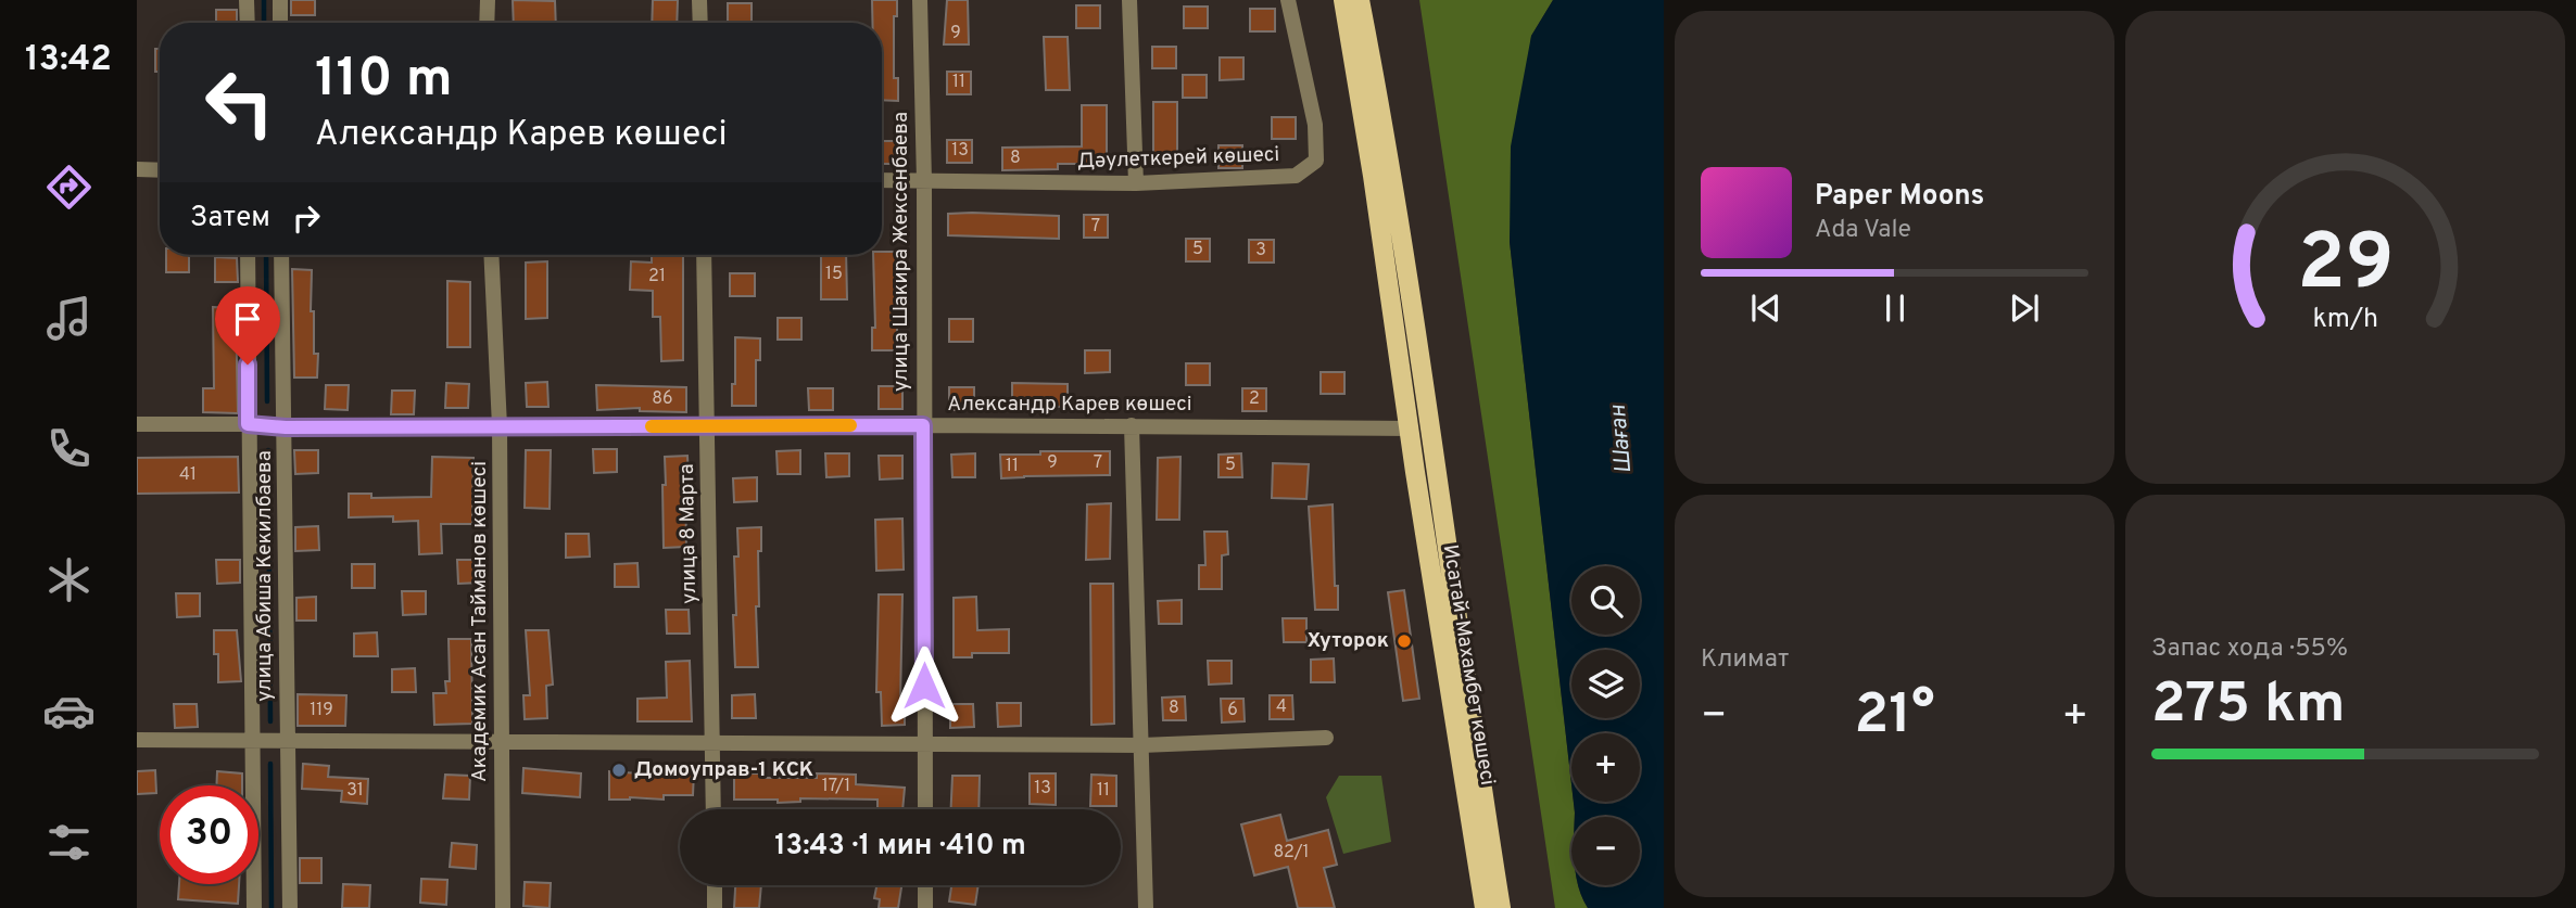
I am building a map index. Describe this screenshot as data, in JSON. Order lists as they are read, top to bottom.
{
  "streets": {
    "main road": ["Исатай-Махамбет көшесі"],
    "street": [
      "Дәулеткерей көшесі",
      "улица Шакира Жексенбаева",
      "Александр Карев көшесі",
      "улица 8 Марта",
      "улица Абиша Кекилбаева",
      "Академик Асан Тайманов көшесі"
    ]
  },
  "crossings": [
    ["Дәулеткерей көшесі", "улица Шакира Жексенбаева"],
    ["улица Шакира Жексенбаева", "Александр Карев көшесі"],
    ["Александр Карев көшесі", "улица 8 Марта"],
    ["Александр Карев көшесі", "улица Абиша Кекилбаева"],
    ["Александр Карев көшесі", "Академик Асан Тайманов көшесі"],
    ["Александр Карев көшесі", "Исатай-Махамбет көшесі"]
  ],
  "water": ["Шаған"],
  "places": ["Хуторок", "Домоуправ-1 КСК"],
  "house_numbers": [
    "9",
    "11",
    "13",
    "8",
    "7",
    "5",
    "3",
    "15",
    "21",
    "86",
    "2",
    "9",
    "7",
    "5",
    "11",
    "41",
    "4",
    "8",
    "119",
    "6",
    "17/1",
    "13",
    "31",
    "11",
    "82/1"
  ],
  "page": {
    "tabs": "13:42",
    "turn": ["110 m", "Александр Карев көшесі"],
    "song": ["Paper Moons", "Ada Vale"],
    "then": "Затем",
    "tile": [
      "Климат",
      ["Запас хода · 55%", "275 km"]
    ],
    "map_buttons": ["+", "−"],
    "heat": ["−", "21°", "+"],
    "limit": "30",
    "trip": "13:43 · 1 мин · 410 m",
    "gauge": ["29", "km/h"]
  }
}
